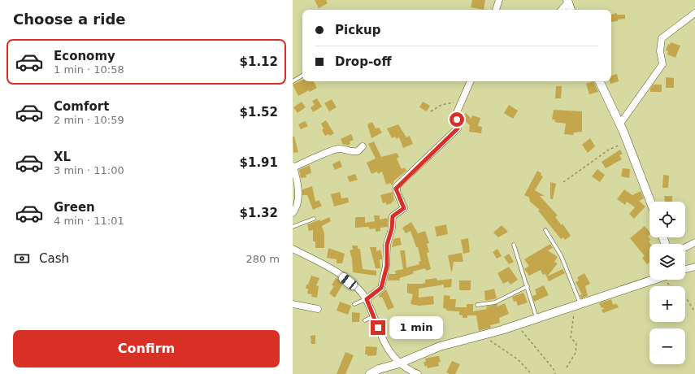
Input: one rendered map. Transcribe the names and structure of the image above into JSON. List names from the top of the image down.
{
  "page": {
    "heading": "Choose a ride",
    "banner": ["Pickup", "Drop-off"],
    "list": [
      {
        "name": "Economy",
        "note": "1 min · 10:58",
        "value": "$1.12"
      },
      {
        "name": "Comfort",
        "note": "2 min · 10:59",
        "value": "$1.52"
      },
      {
        "name": "XL",
        "note": "3 min · 11:00",
        "value": "$1.91"
      },
      {
        "name": "Green",
        "note": "4 min · 11:01",
        "value": "$1.32"
      }
    ],
    "map_buttons": ["+", "−"],
    "pay": ["Cash", "280 m"],
    "bubble": "1 min",
    "buttons": "Confirm"
  }
}
